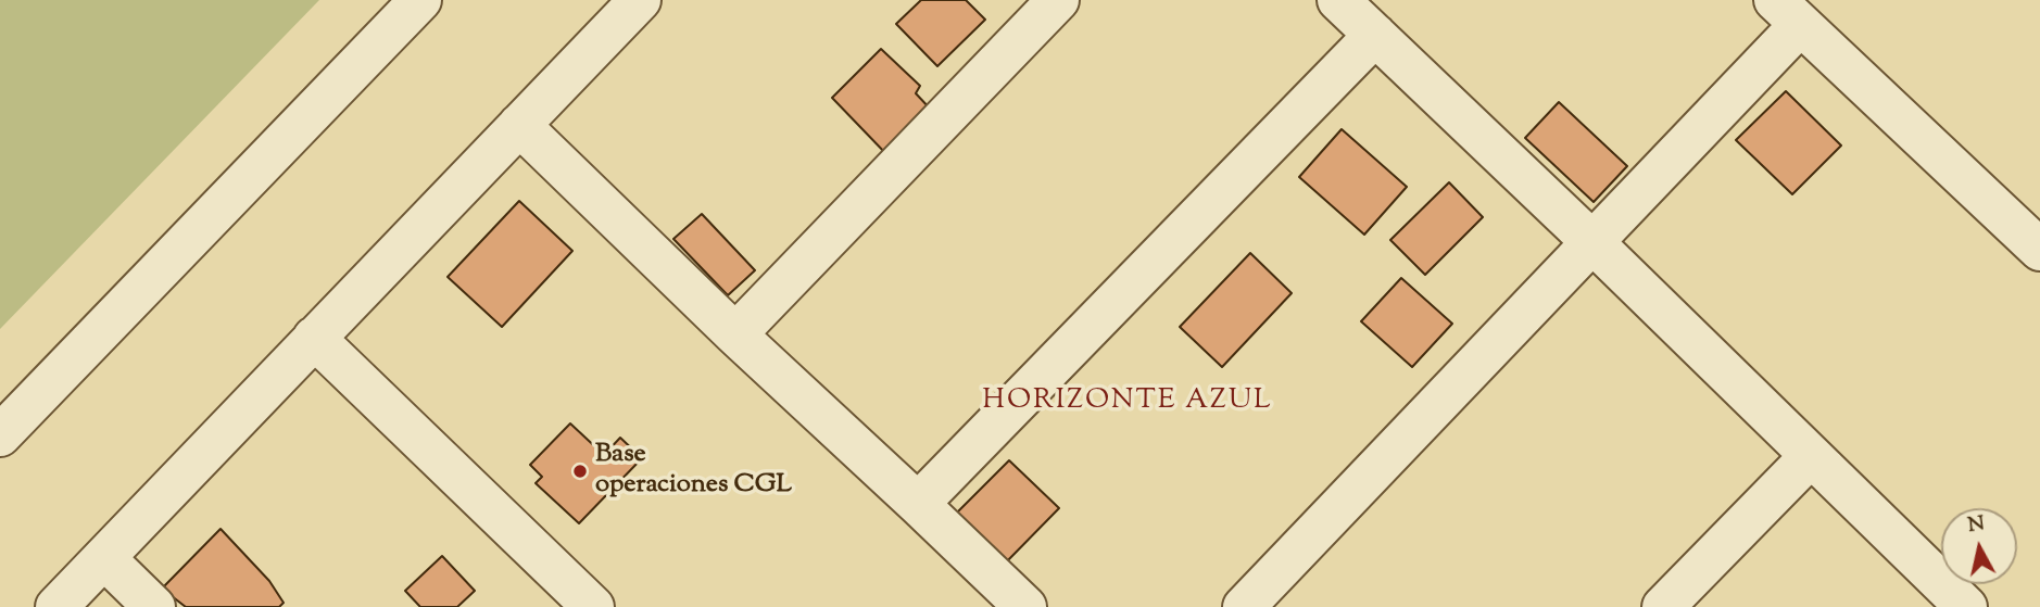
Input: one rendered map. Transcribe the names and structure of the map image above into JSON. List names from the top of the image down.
{
  "districts": ["HORIZONTE AZUL"],
  "places": ["Base operaciones CGL"],
  "north": "top"
}
